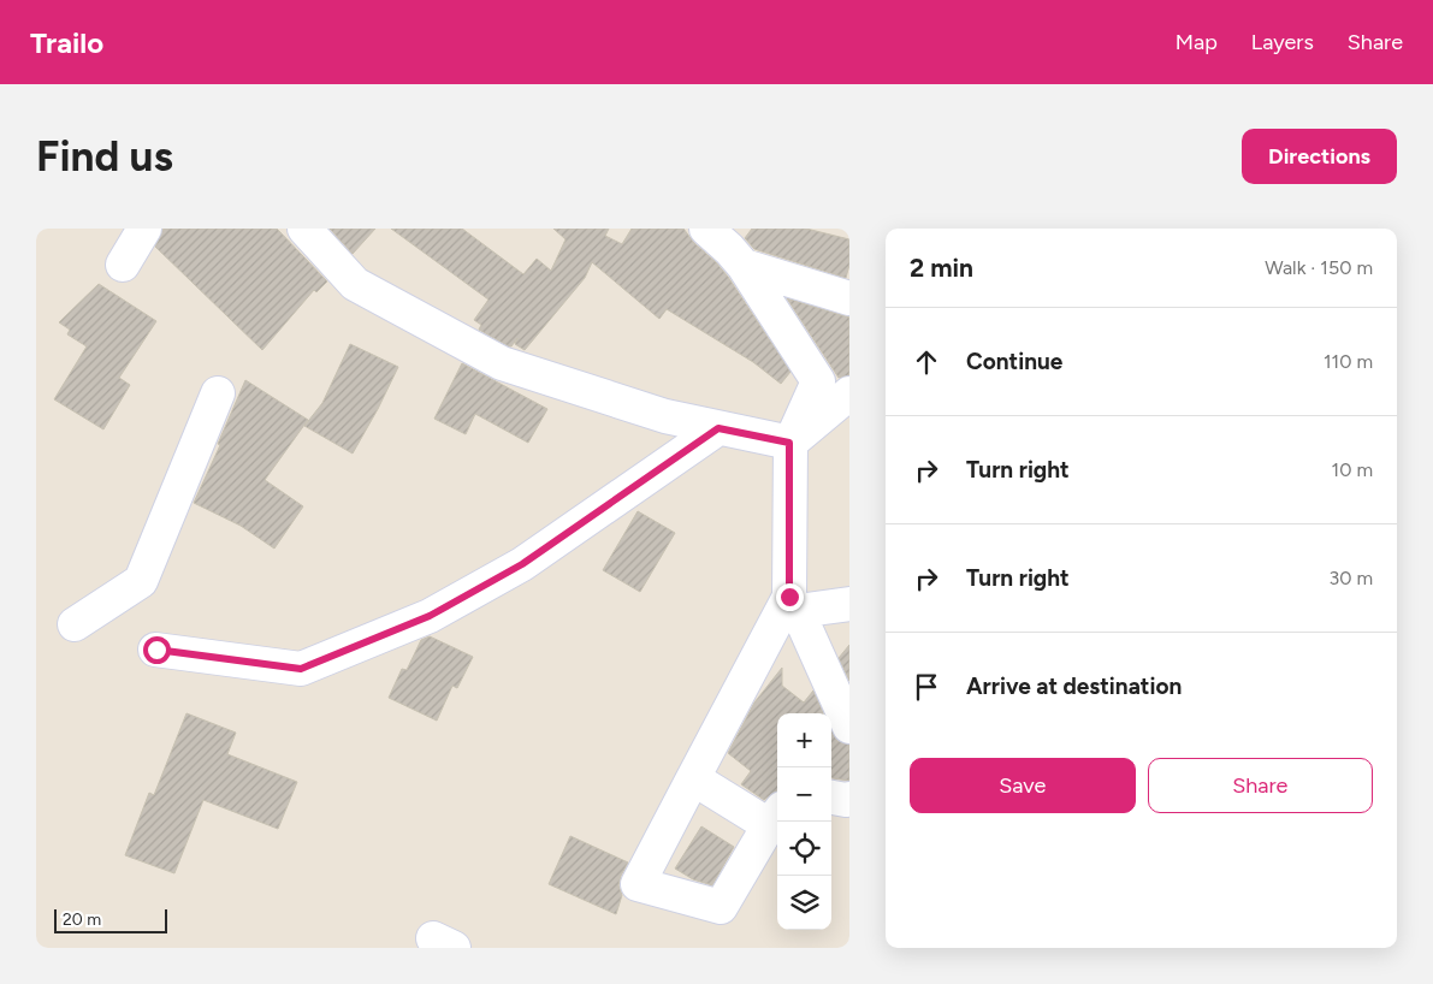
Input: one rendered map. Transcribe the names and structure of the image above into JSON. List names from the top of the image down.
{
  "scale_bar": "20 m",
  "page": {
    "header": "Trailo",
    "nav": ["Map", "Layers", "Share"],
    "buttons": [
      "Directions",
      ["Save", "Share"]
    ],
    "title": "Find us",
    "heading": ["2 min", "Walk · 150 m"],
    "list": [
      ["Continue", "110 m"],
      ["Turn right", "10 m"],
      ["Turn right", "30 m"],
      "Arrive at destination"
    ],
    "map_buttons": ["+", "−"],
    "scale": "20 m"
  }
}
